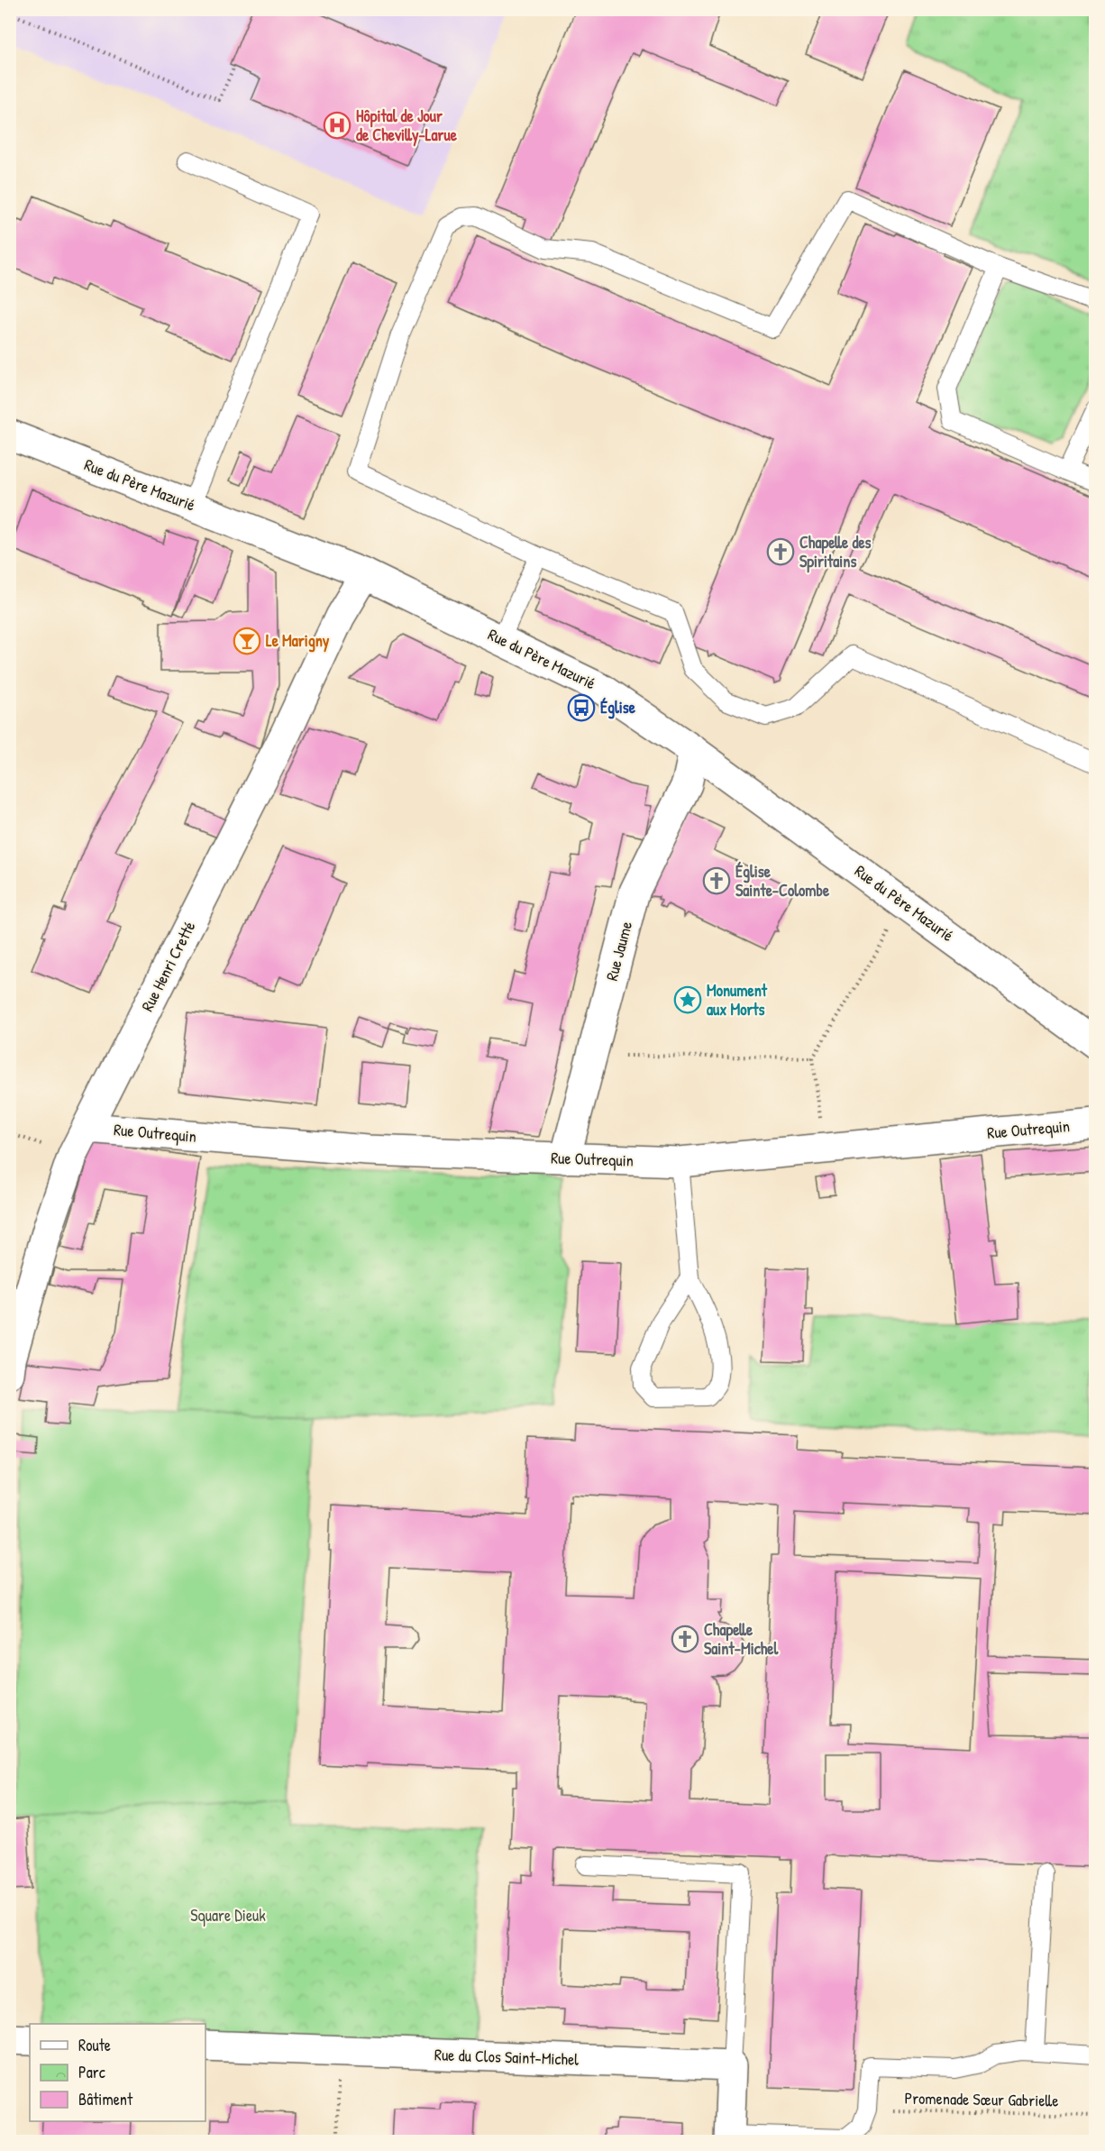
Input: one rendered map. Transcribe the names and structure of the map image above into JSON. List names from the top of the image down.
{
  "streets": {
    "street": [
      "Rue du Père Mazurié",
      "Rue Jaume",
      "Rue Henri Cretté",
      "Rue Outrequin",
      "Rue du Clos Saint-Michel"
    ],
    "path": ["Promenade Sœur Gabrielle"]
  },
  "crossings": [
    ["Rue du Père Mazurié", "Rue Jaume"],
    ["Rue du Père Mazurié", "Rue Henri Cretté"],
    ["Rue Jaume", "Rue Outrequin"],
    ["Rue Henri Cretté", "Rue Outrequin"]
  ],
  "parks": ["Square Dieuk"],
  "places": {
    "hospital": ["Hôpital de Jour de Chevilly-Larue"],
    "church": ["Chapelle des Spiritains", "Église Sainte-Colombe", "Chapelle Saint-Michel"],
    "bar": ["Le Marigny"],
    "bus stop": ["Église"],
    "place": ["Monument aux Morts"]
  },
  "legend": ["Route", "Parc", "Bâtiment"]
}
